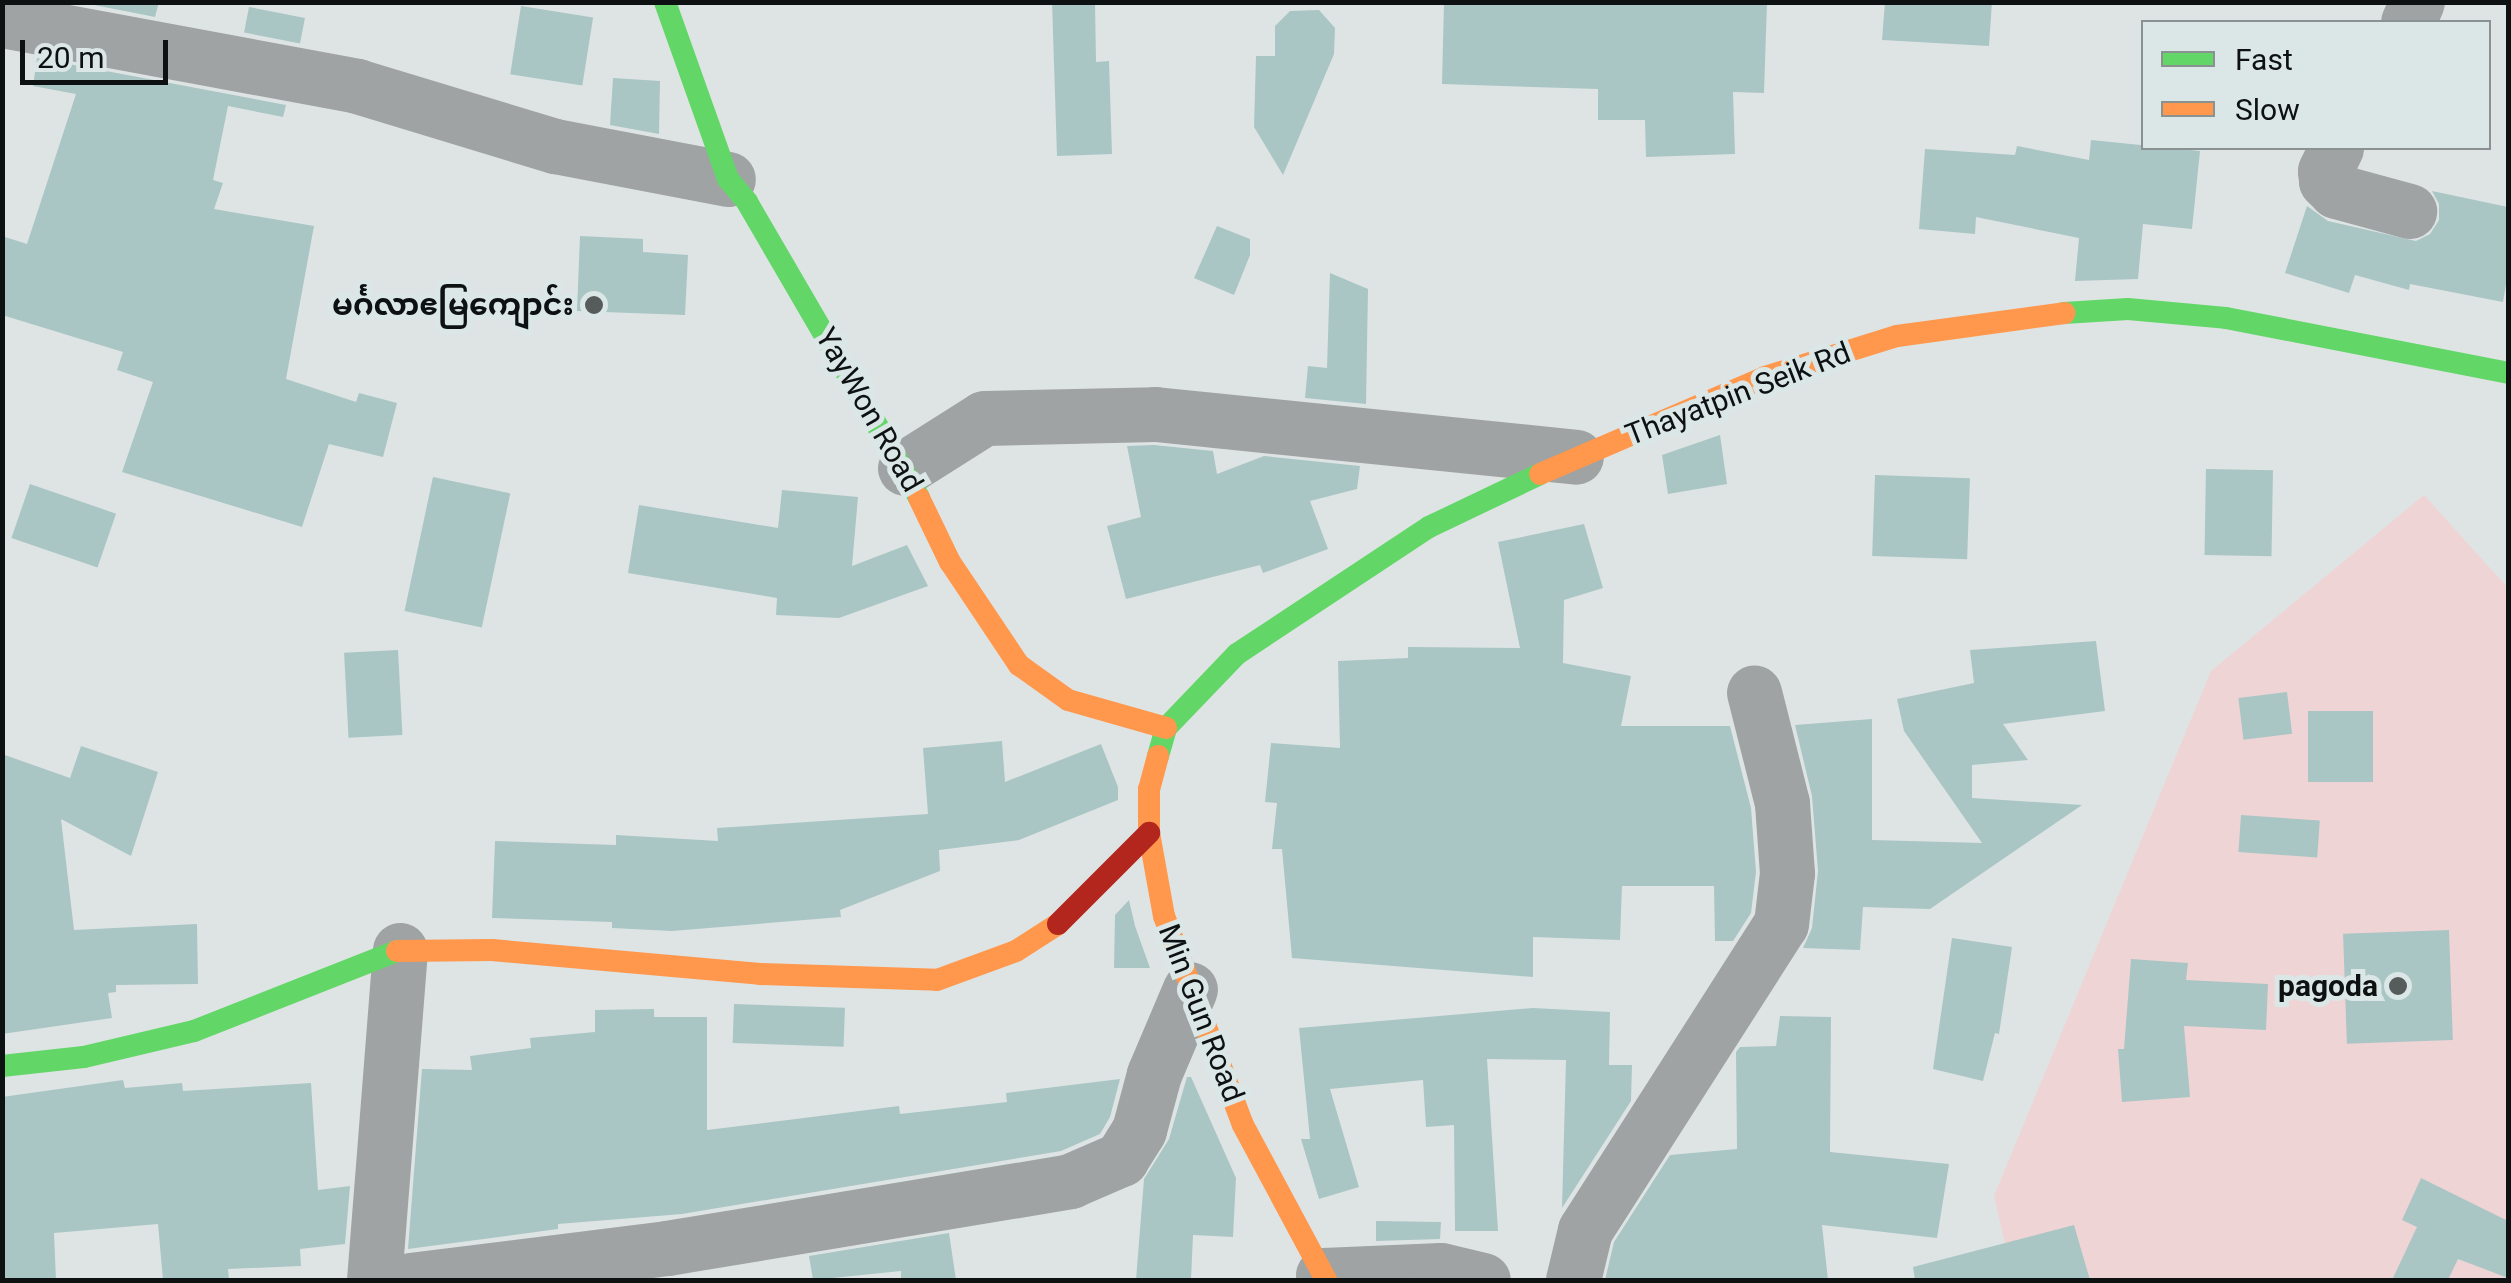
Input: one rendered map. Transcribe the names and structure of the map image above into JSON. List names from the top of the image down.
{
  "streets": {
    "street": ["Thayatpin Seik Rd", "YayWon Road", "Min Gun Road"]
  },
  "crossings": [
    ["Thayatpin Seik Rd", "YayWon Road"],
    ["Thayatpin Seik Rd", "Min Gun Road"],
    ["YayWon Road", "Min Gun Road"]
  ],
  "places": ["မင်္ဂလာဧမြကျောင်း", "pagoda"],
  "legend": ["Fast", "Slow"],
  "scale_bar": "20 m"
}
